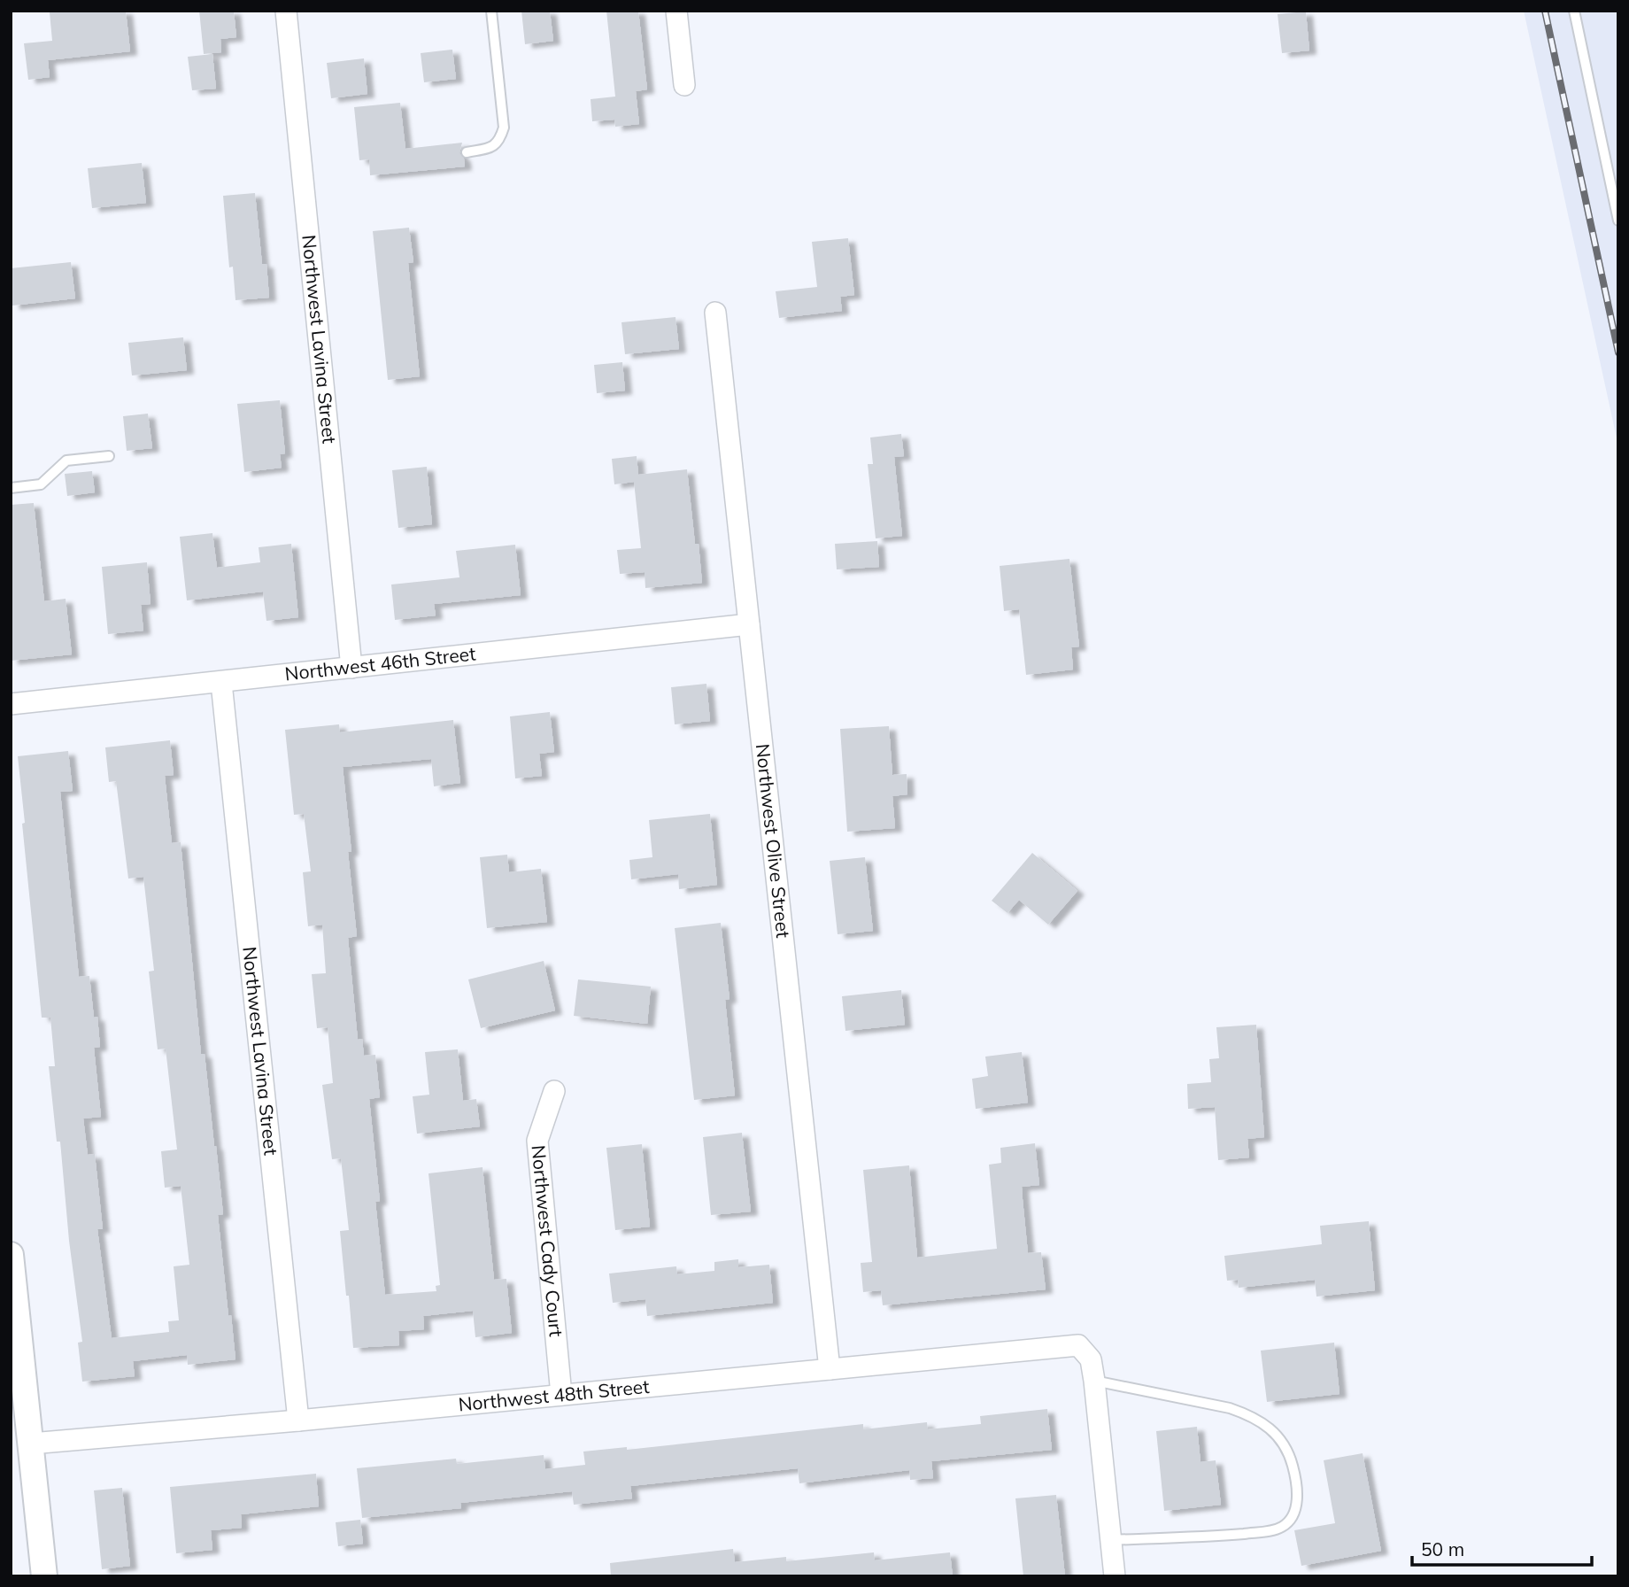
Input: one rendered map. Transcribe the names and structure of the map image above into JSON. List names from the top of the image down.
{
  "streets": {
    "street": [
      "Northwest Lavina Street",
      "Northwest 46th Street",
      "Northwest Olive Street",
      "Northwest Cady Court",
      "Northwest 48th Street"
    ]
  },
  "crossings": [
    ["Northwest Lavina Street", "Northwest 46th Street"],
    ["Northwest Lavina Street", "Northwest 48th Street"],
    ["Northwest 46th Street", "Northwest Olive Street"],
    ["Northwest Olive Street", "Northwest 48th Street"],
    ["Northwest Cady Court", "Northwest 48th Street"]
  ],
  "scale_bar": "50 m"
}
